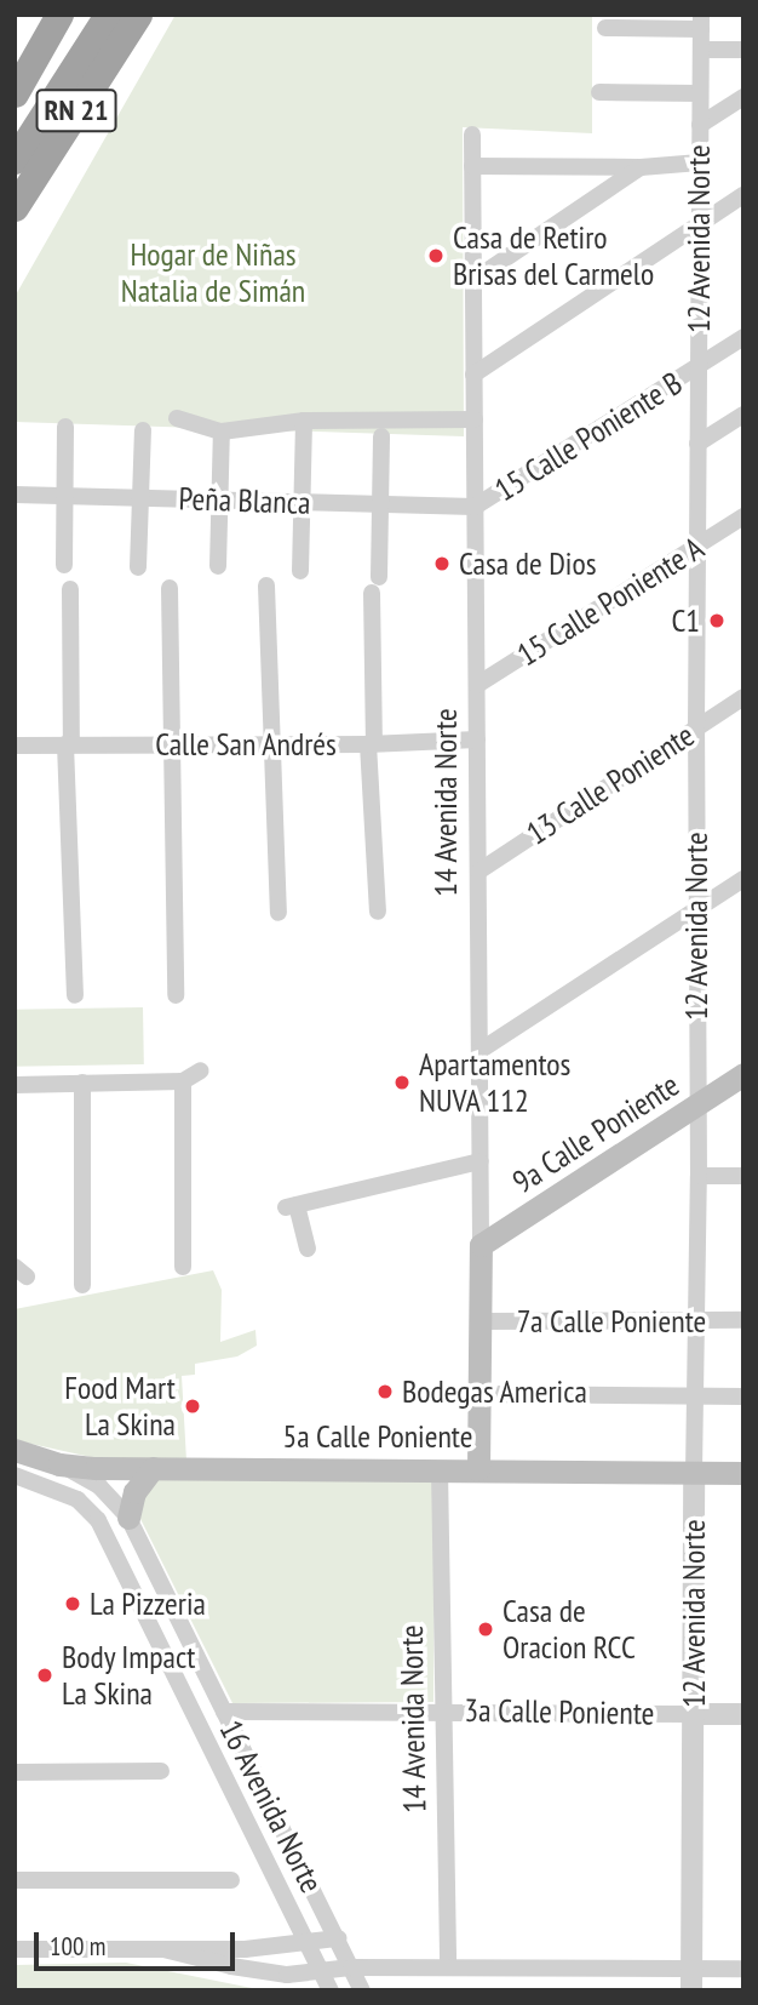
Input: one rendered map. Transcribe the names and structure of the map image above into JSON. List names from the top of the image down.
{
  "streets": {
    "highway": ["RN 21"],
    "main road": ["14 Avenida Norte", "9a Calle Poniente", "5a Calle Poniente"],
    "street": [
      "12 Avenida Norte",
      "15 Calle Poniente B",
      "Peña Blanca",
      "15 Calle Poniente A",
      "Calle San Andrés",
      "13 Calle Poniente",
      "7a Calle Poniente",
      "3a Calle Poniente",
      "16 Avenida Norte"
    ]
  },
  "crossings": [
    ["12 Avenida Norte", "15 Calle Poniente B"],
    ["12 Avenida Norte", "15 Calle Poniente A"],
    ["12 Avenida Norte", "13 Calle Poniente"],
    ["12 Avenida Norte", "9a Calle Poniente"],
    ["12 Avenida Norte", "7a Calle Poniente"],
    ["12 Avenida Norte", "5a Calle Poniente"],
    ["12 Avenida Norte", "3a Calle Poniente"],
    ["15 Calle Poniente B", "Peña Blanca"],
    ["15 Calle Poniente B", "14 Avenida Norte"],
    ["Peña Blanca", "14 Avenida Norte"],
    ["15 Calle Poniente A", "14 Avenida Norte"],
    ["Calle San Andrés", "14 Avenida Norte"],
    ["13 Calle Poniente", "14 Avenida Norte"],
    ["14 Avenida Norte", "9a Calle Poniente"],
    ["14 Avenida Norte", "7a Calle Poniente"],
    ["14 Avenida Norte", "5a Calle Poniente"],
    ["14 Avenida Norte", "3a Calle Poniente"],
    ["5a Calle Poniente", "16 Avenida Norte"],
    ["3a Calle Poniente", "16 Avenida Norte"]
  ],
  "parks": ["Hogar de Niñas Natalia de Simán"],
  "places": [
    "Casa de Retiro Brisas del Carmelo",
    "Casa de Dios",
    "C1",
    "Apartamentos NUVA 112",
    "Bodegas America",
    "Food Mart La Skina",
    "La Pizzeria",
    "Casa de Oracion RCC",
    "Body Impact La Skina"
  ],
  "scale_bar": "100 m"
}
